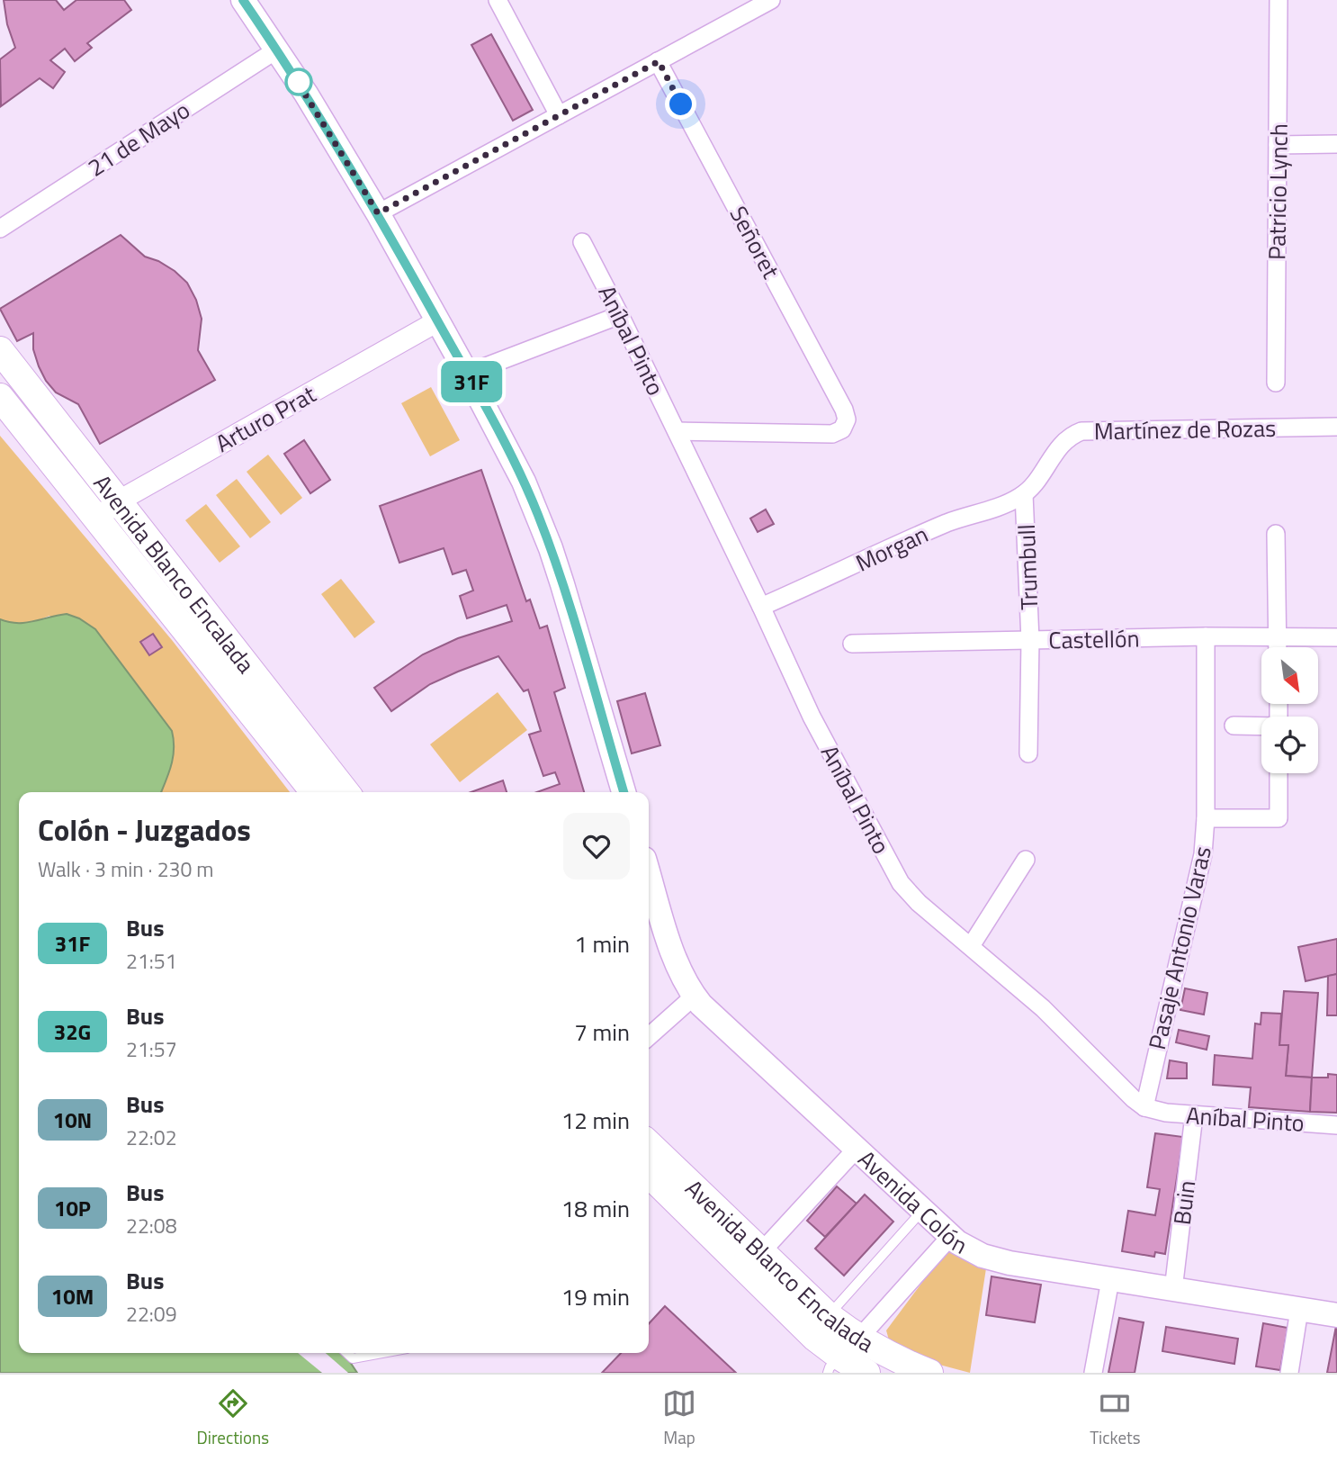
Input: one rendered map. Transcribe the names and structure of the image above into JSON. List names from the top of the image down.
{
  "streets": {
    "main road": ["Avenida Blanco Encalada", "Avenida Colón"],
    "street": [
      "21 de Mayo",
      "Patricio Lynch",
      "Señoret",
      "Aníbal Pinto",
      "Arturo Prat",
      "Martínez de Rozas",
      "Morgan",
      "Trumbull",
      "Castellón",
      "Pasaje Antonio Varas",
      "Buin"
    ]
  },
  "crossings": [
    ["Señoret", "Aníbal Pinto"],
    ["Aníbal Pinto", "Morgan"],
    ["Aníbal Pinto", "Pasaje Antonio Varas"],
    ["Aníbal Pinto", "Buin"],
    ["Arturo Prat", "Avenida Blanco Encalada"],
    ["Martínez de Rozas", "Morgan"],
    ["Martínez de Rozas", "Trumbull"],
    ["Morgan", "Trumbull"],
    ["Trumbull", "Castellón"],
    ["Castellón", "Pasaje Antonio Varas"],
    ["Avenida Colón", "Buin"]
  ],
  "lines": ["bus line 31F"],
  "north": "bottom right",
  "page": {
    "on_map": "31F",
    "heading": ["Colón - Juzgados", "Walk · 3 min · 230 m"],
    "list": [
      {
        "mark": "31F",
        "name": "Bus",
        "note": "21:51",
        "value": "1 min"
      },
      {
        "mark": "32G",
        "name": "Bus",
        "note": "21:57",
        "value": "7 min"
      },
      {
        "mark": "10N",
        "name": "Bus",
        "note": "22:02",
        "value": "12 min"
      },
      {
        "mark": "10P",
        "name": "Bus",
        "note": "22:08",
        "value": "18 min"
      },
      {
        "mark": "10M",
        "name": "Bus",
        "note": "22:09",
        "value": "19 min"
      }
    ],
    "tabs": ["Directions", "Map", "Tickets"]
  }
}
